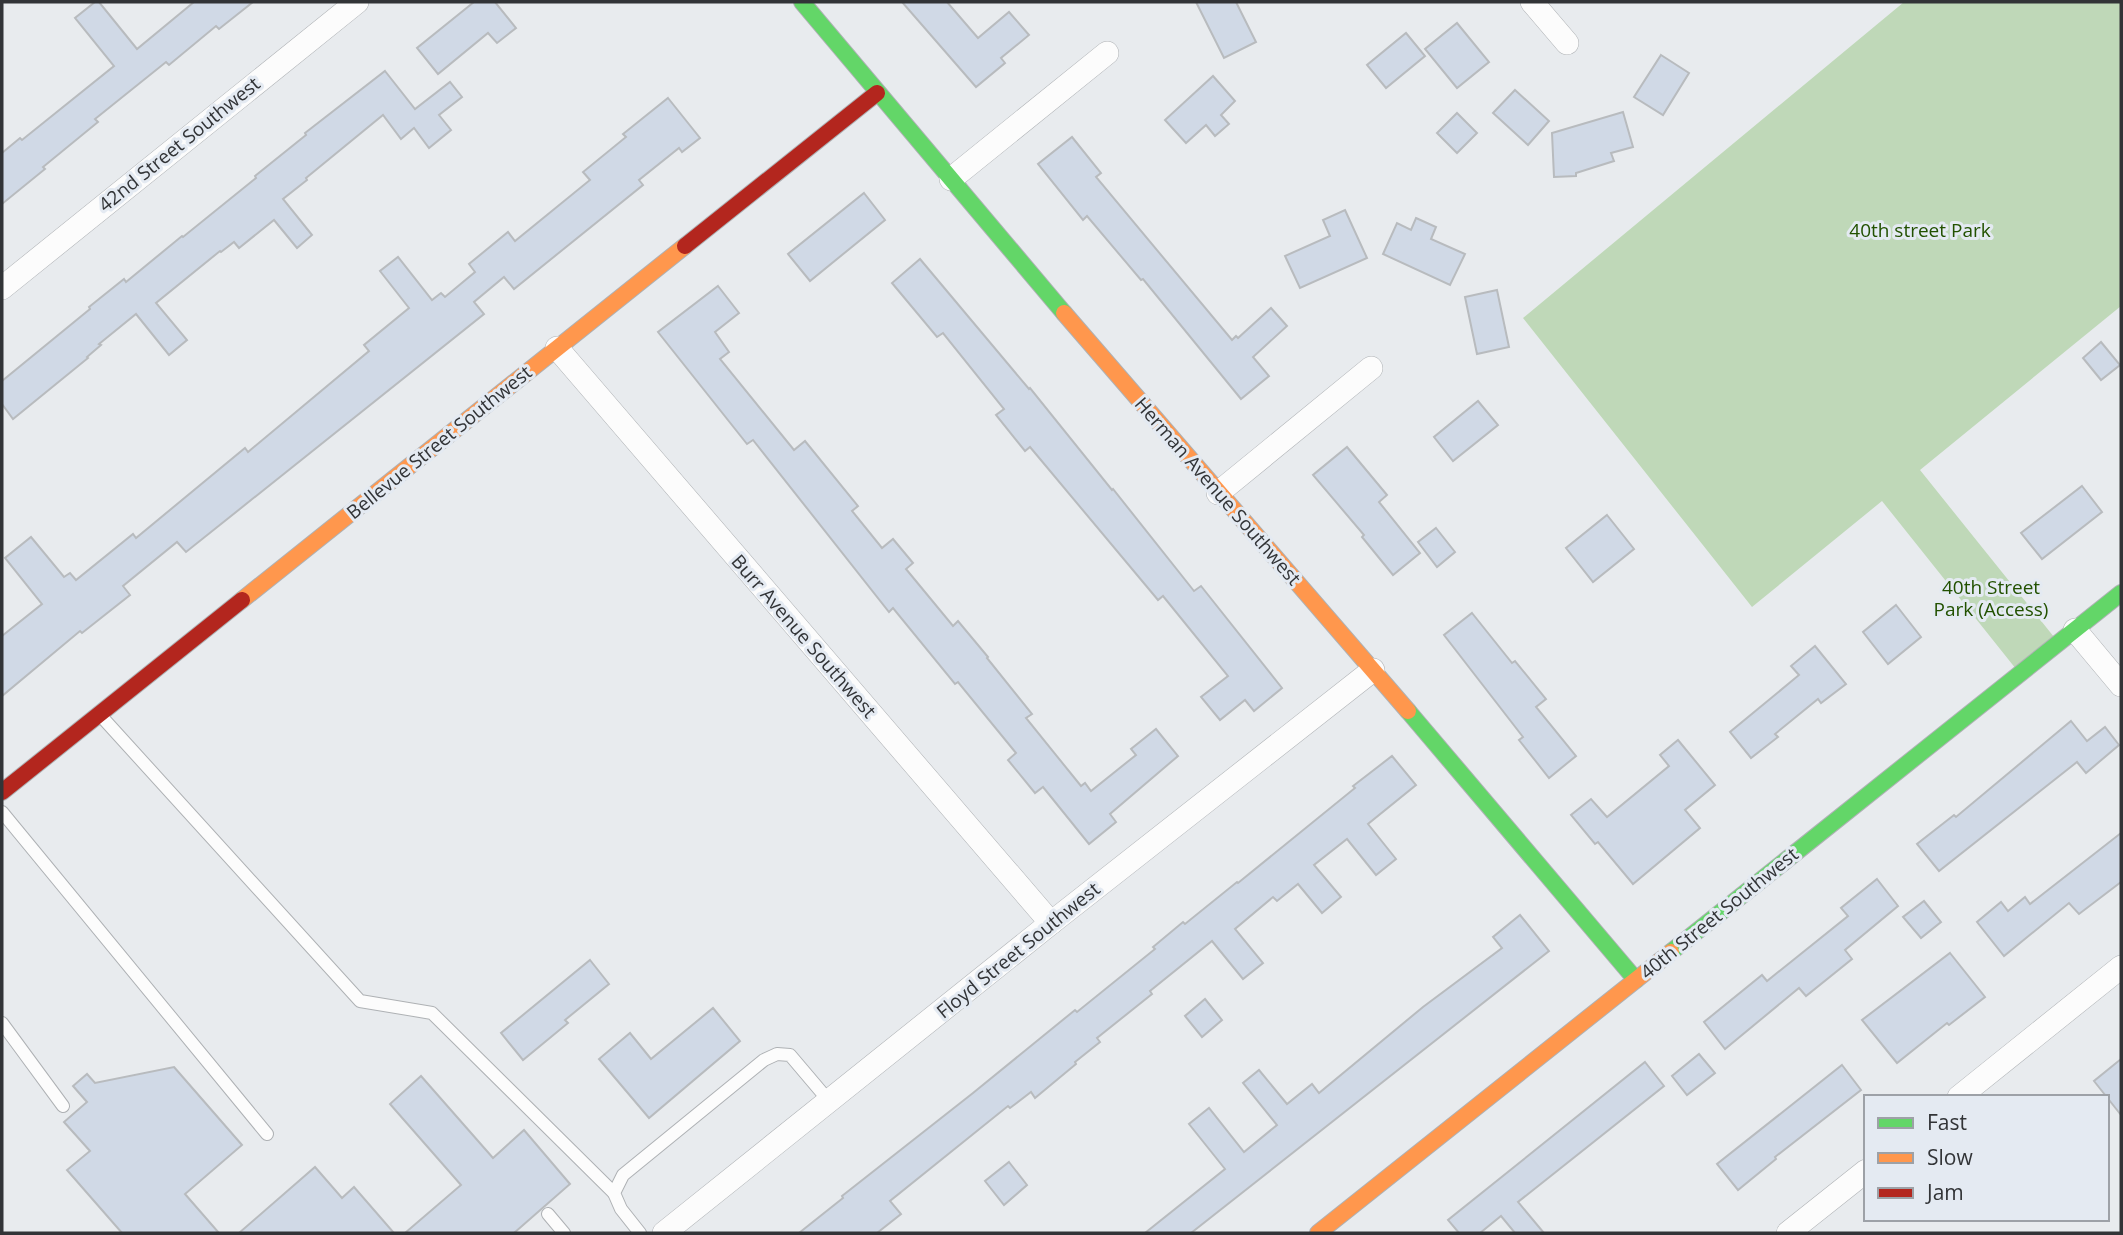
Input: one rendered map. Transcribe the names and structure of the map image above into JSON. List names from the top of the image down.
{
  "streets": {
    "street": [
      "42nd Street Southwest",
      "Bellevue Street Southwest",
      "Herman Avenue Southwest",
      "Burr Avenue Southwest",
      "40th Street Southwest",
      "Floyd Street Southwest"
    ]
  },
  "crossings": [
    ["Bellevue Street Southwest", "Herman Avenue Southwest"],
    ["Bellevue Street Southwest", "Burr Avenue Southwest"],
    ["Herman Avenue Southwest", "40th Street Southwest"],
    ["Herman Avenue Southwest", "Floyd Street Southwest"],
    ["Burr Avenue Southwest", "Floyd Street Southwest"]
  ],
  "parks": ["40th street Park", "40th Street Park (Access)"],
  "legend": ["Fast", "Slow", "Jam"]
}
